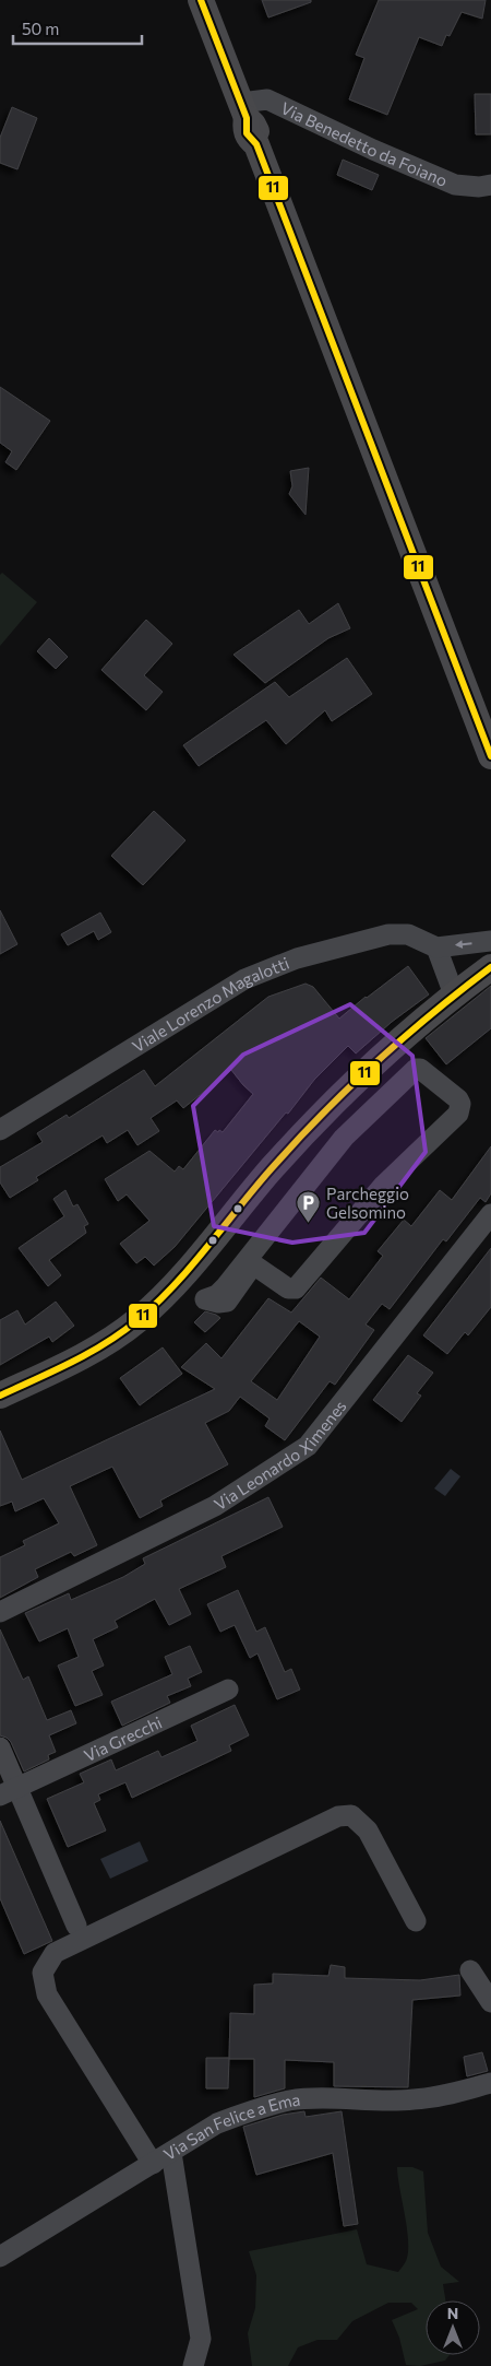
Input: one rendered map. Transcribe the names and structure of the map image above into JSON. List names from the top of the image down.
{
  "streets": {
    "street": [
      "Via Benedetto da Foiano",
      "Viale Lorenzo Magalotti",
      "Via Leonardo Ximenes",
      "Via Grecchi",
      "Via San Felice a Ema"
    ]
  },
  "places": {
    "parking": ["Parcheggio Gelsomino"]
  },
  "lines": ["transit line 11"],
  "scale_bar": "50 m",
  "north": "top"
}
